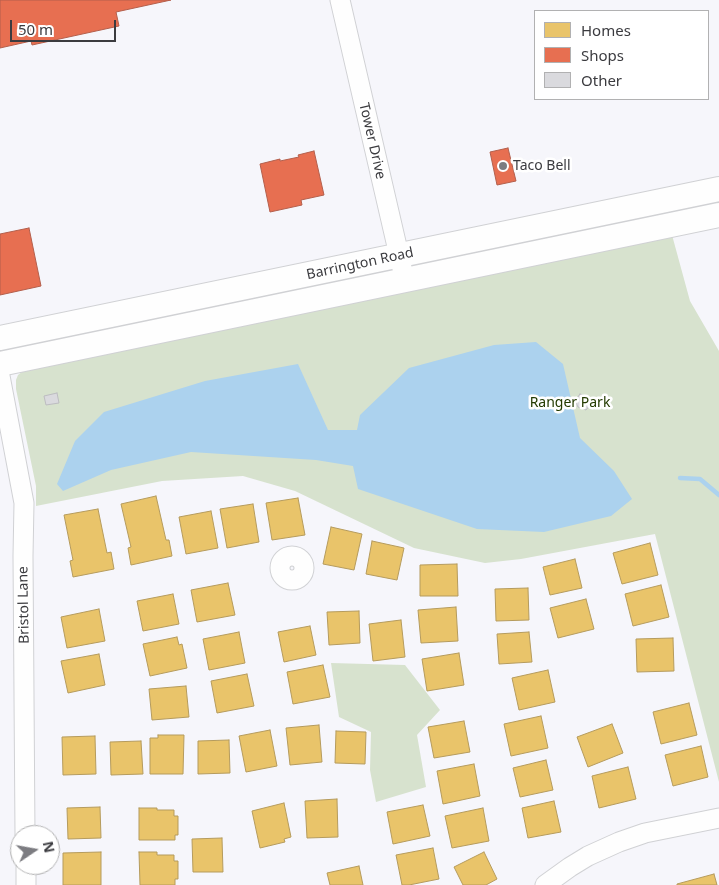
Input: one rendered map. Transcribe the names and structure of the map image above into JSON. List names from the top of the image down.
{
  "streets": {
    "main road": ["Barrington Road"],
    "street": ["Tower Drive", "Bristol Lane"]
  },
  "crossings": [
    ["Tower Drive", "Barrington Road"]
  ],
  "parks": ["Ranger Park"],
  "places": ["Taco Bell"],
  "legend": ["Homes", "Shops", "Other"],
  "scale_bar": "50 m",
  "north": "right"
}
